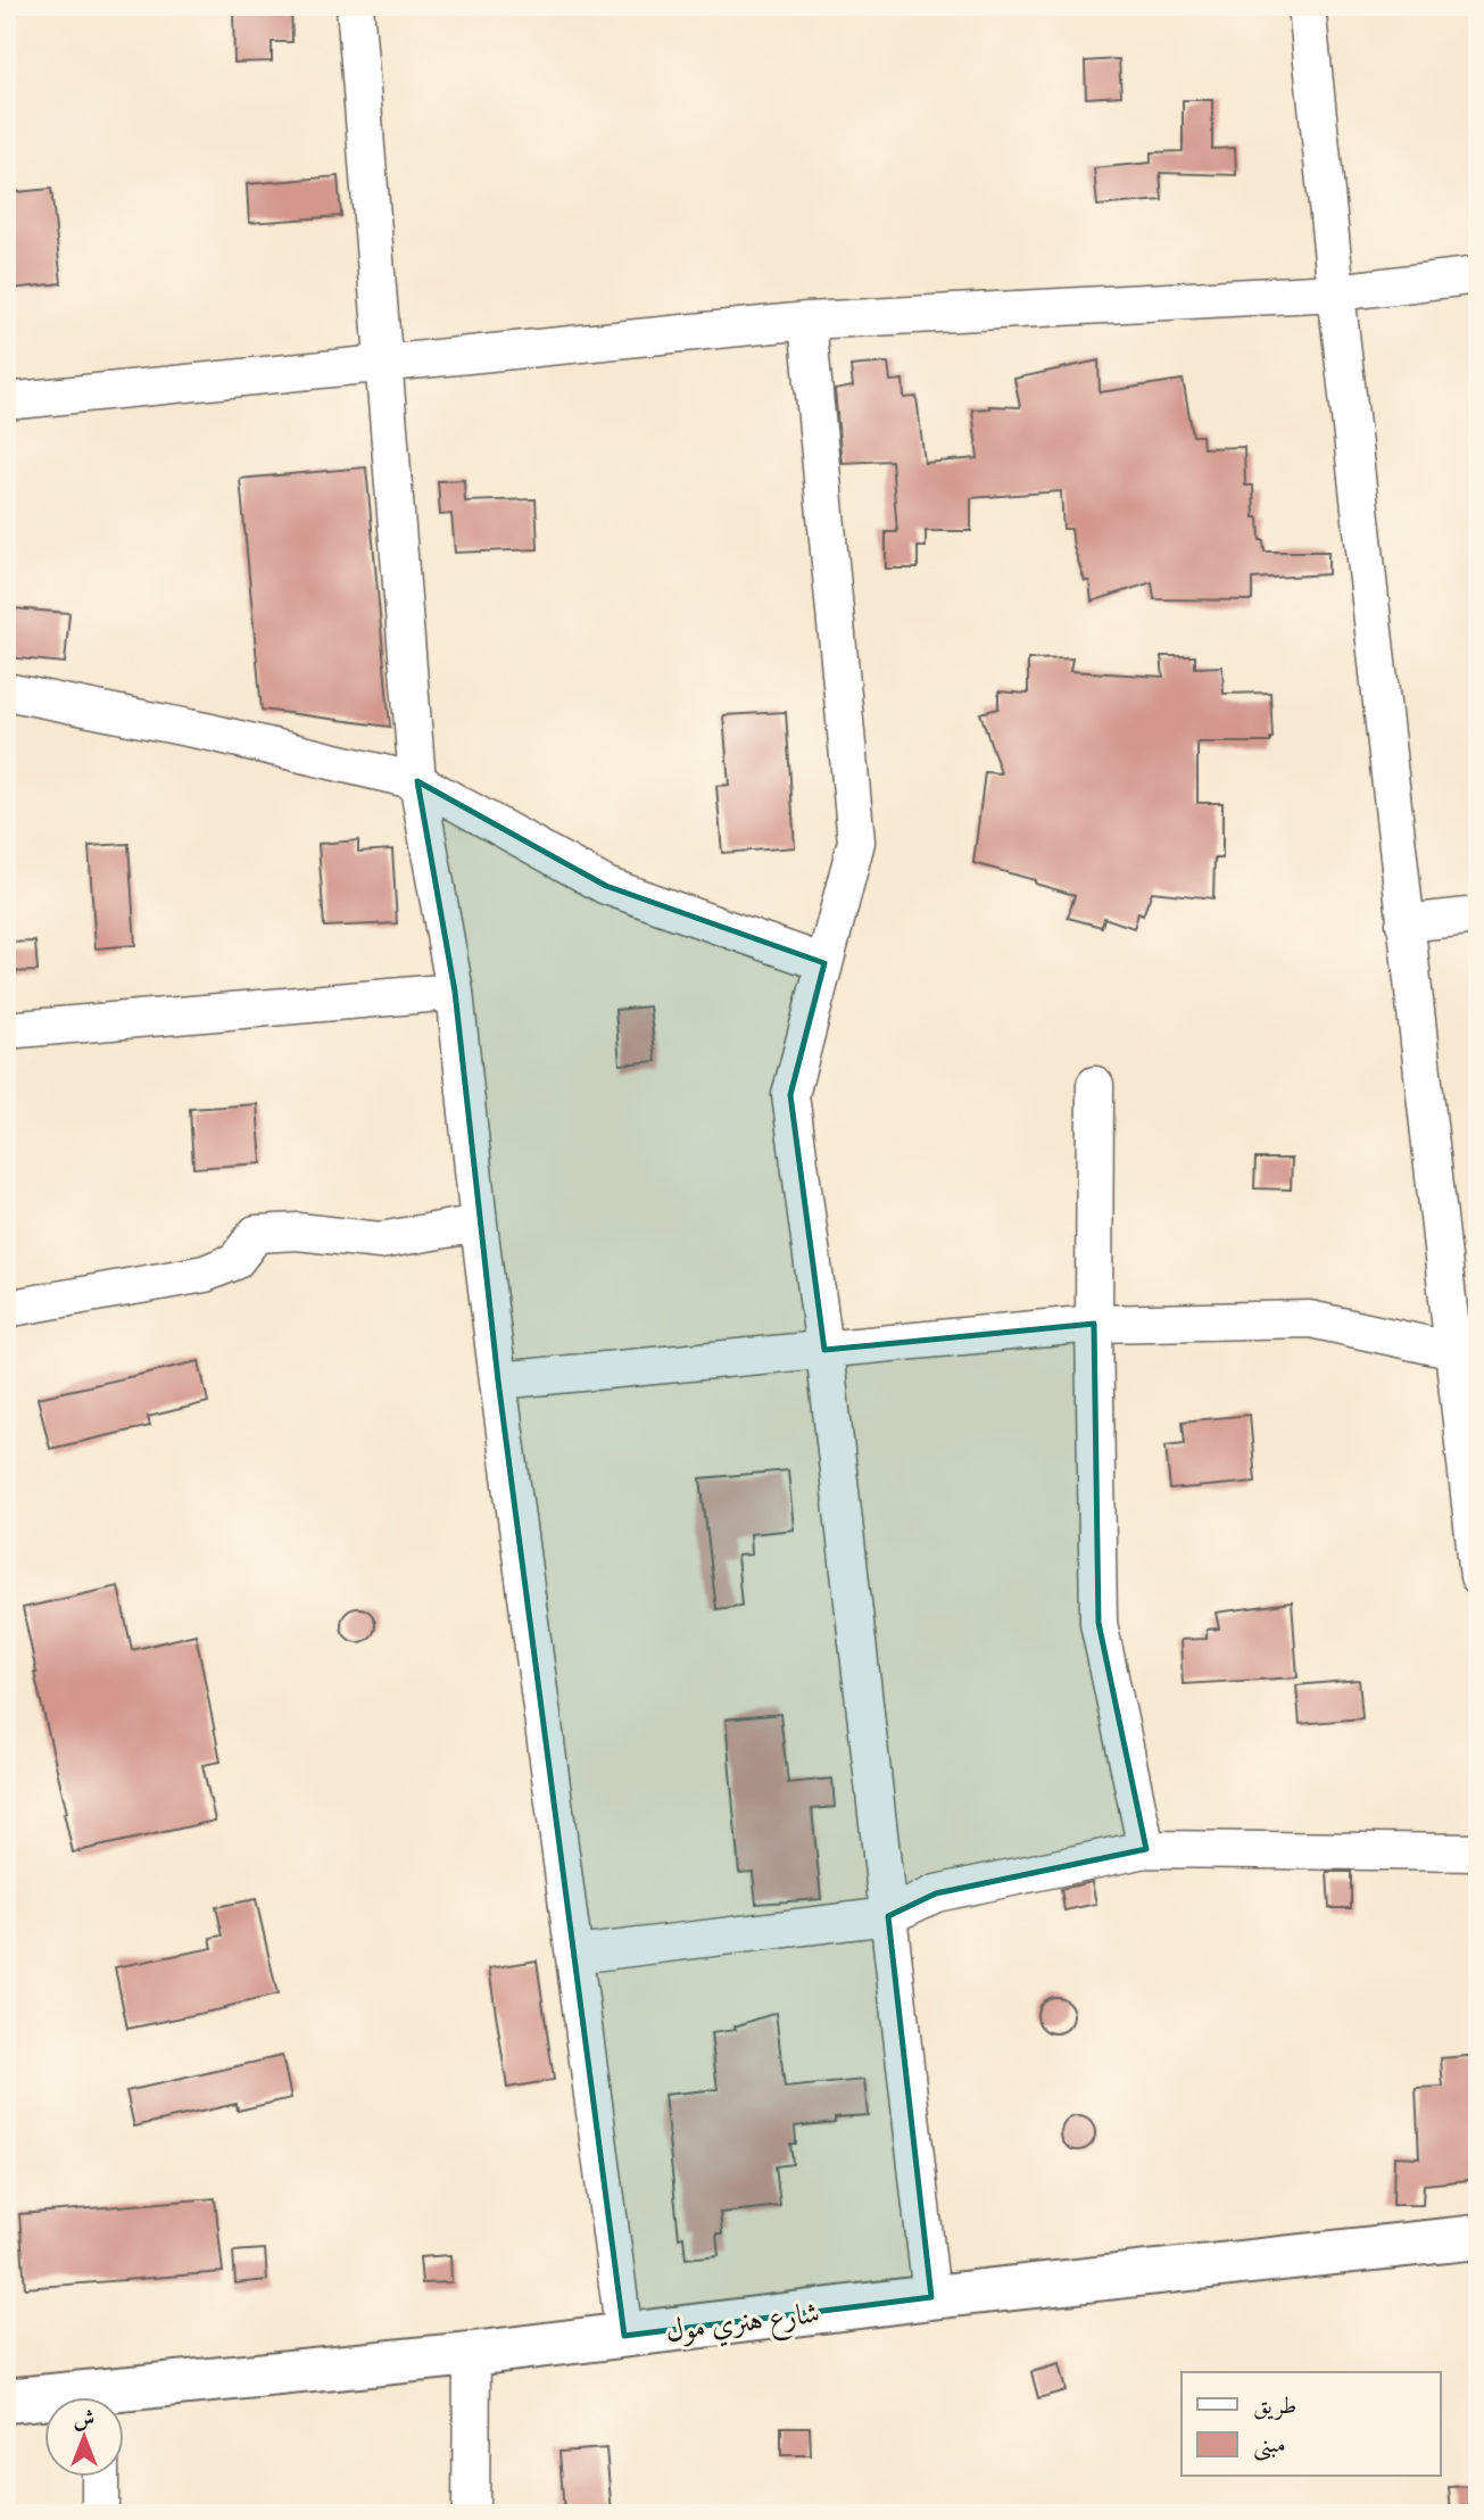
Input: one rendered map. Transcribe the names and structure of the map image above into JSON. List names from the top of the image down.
{
  "streets": {
    "highway": ["شارع هنري مول"]
  },
  "legend": ["طريق", "مبنى"],
  "north": "top"
}
